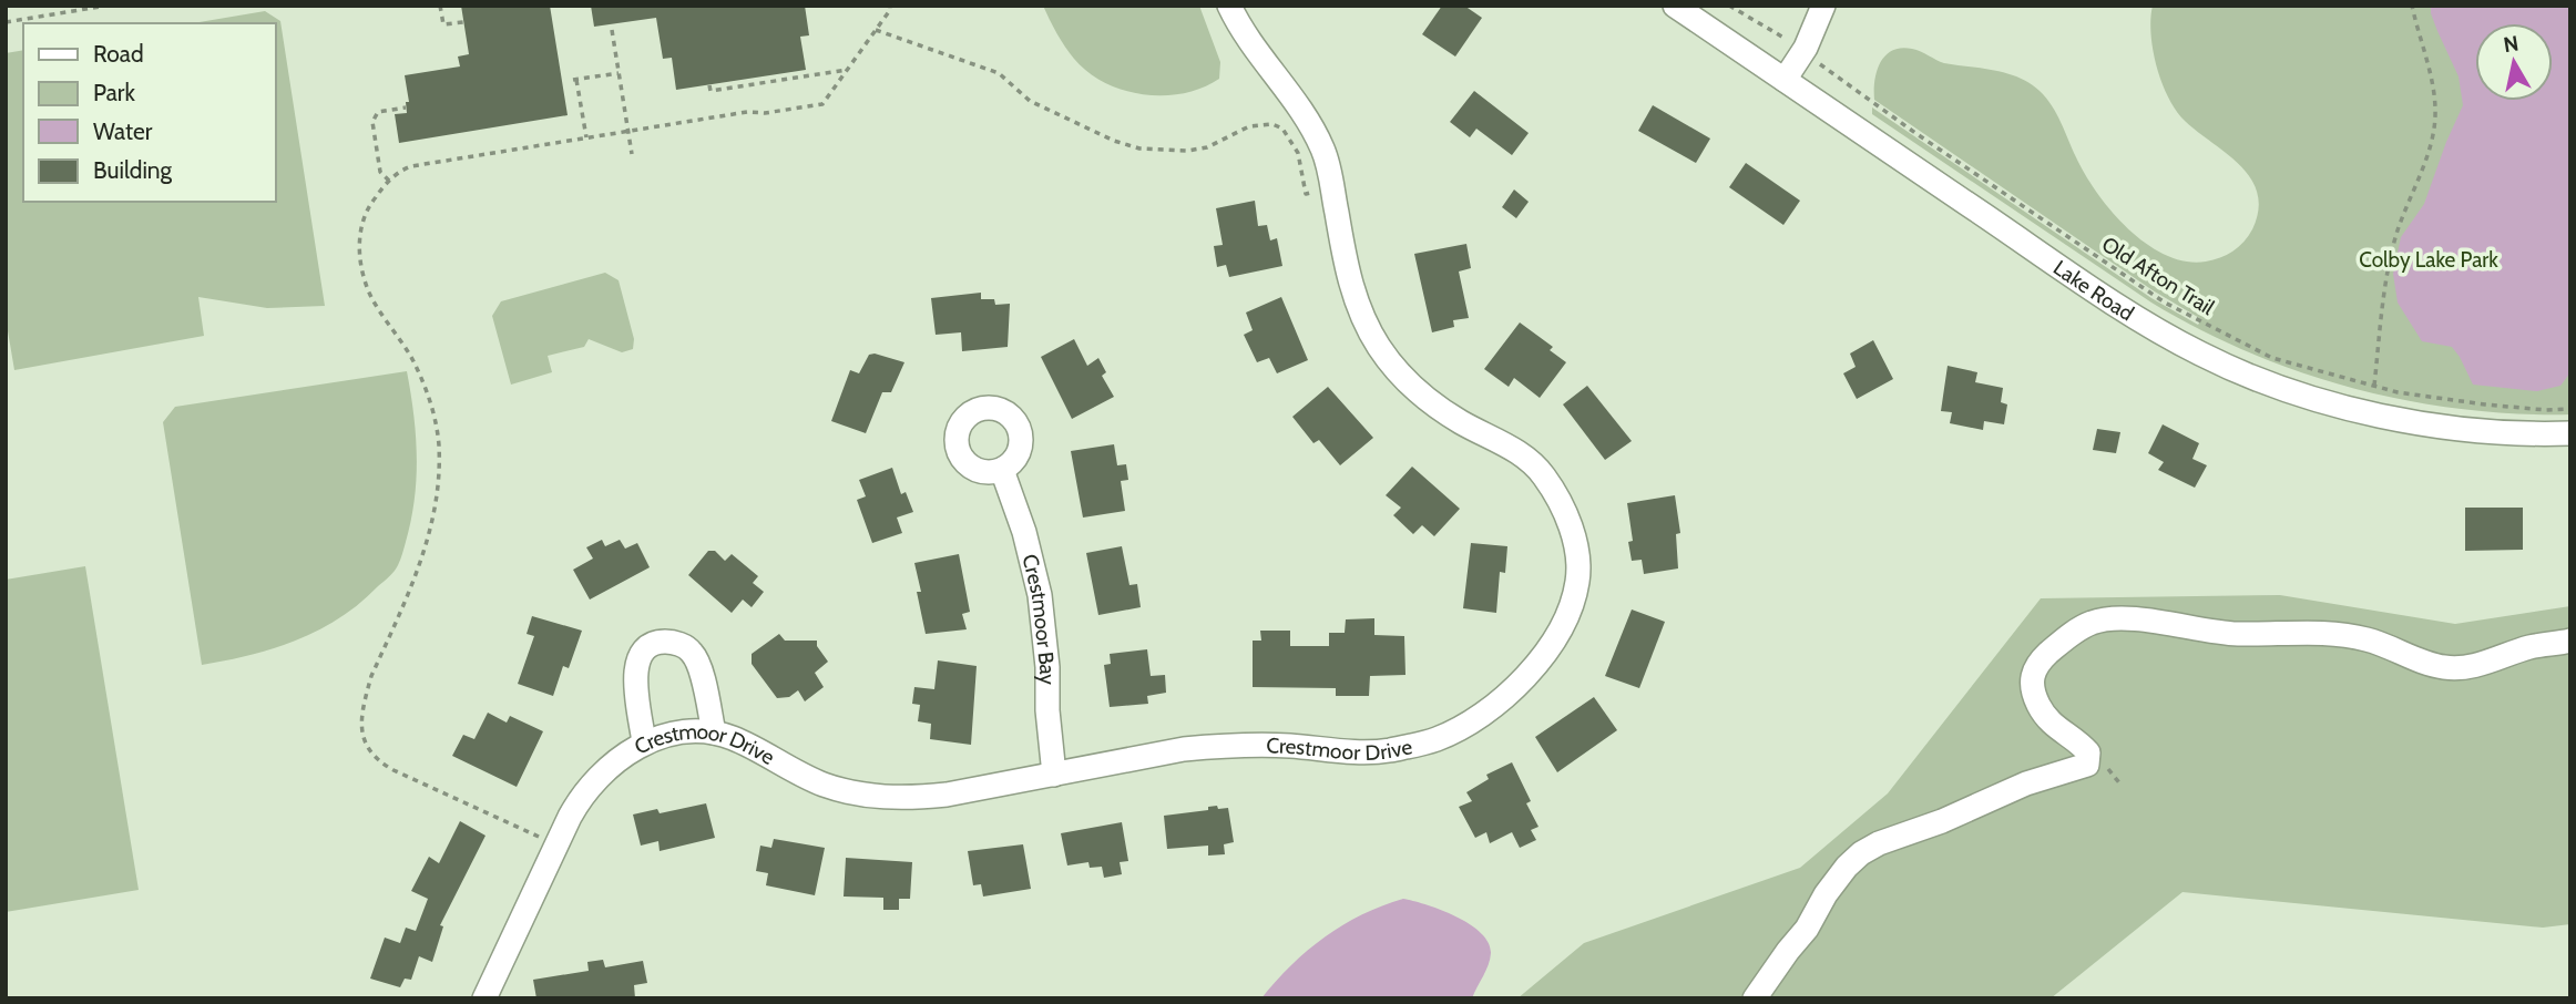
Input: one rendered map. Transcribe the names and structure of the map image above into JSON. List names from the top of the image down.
{
  "streets": {
    "street": ["Lake Road", "Crestmoor Bay", "Crestmoor Drive"],
    "path": ["Old Afton Trail"]
  },
  "crossings": [
    ["Crestmoor Bay", "Crestmoor Drive"]
  ],
  "parks": ["Colby Lake Park"],
  "legend": [
    "Road",
    "Park",
    "Water",
    "Building"
  ],
  "north": "top"
}
